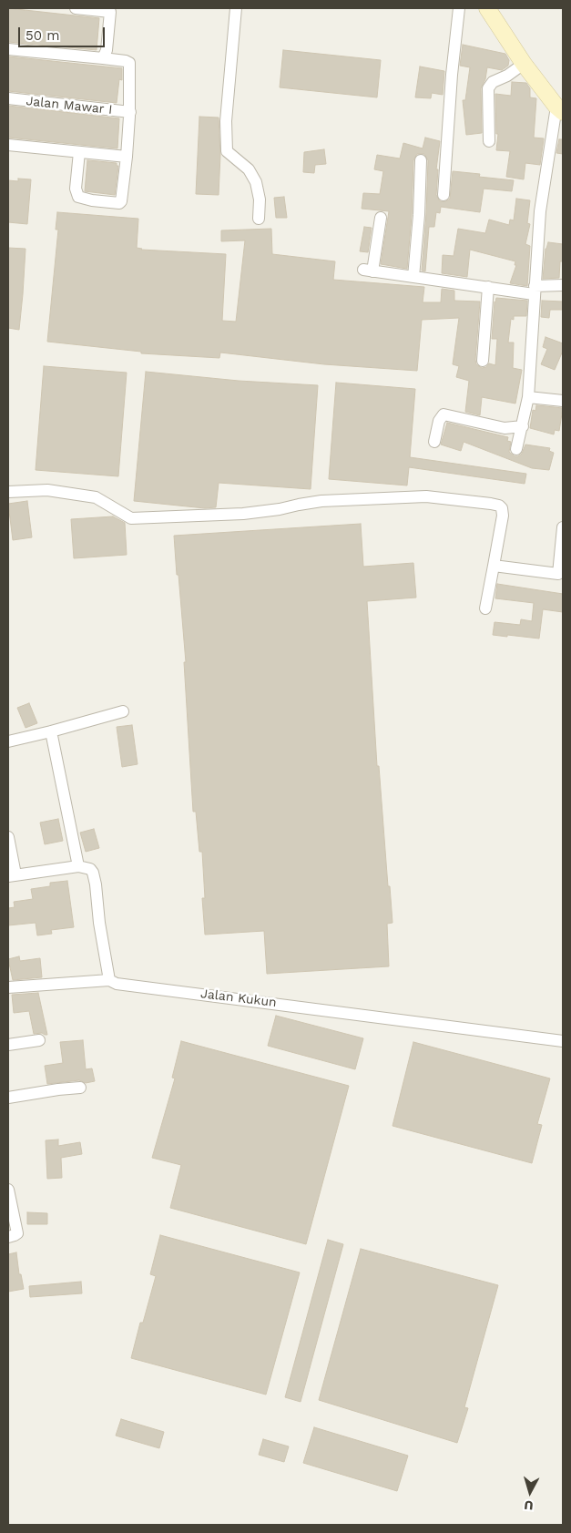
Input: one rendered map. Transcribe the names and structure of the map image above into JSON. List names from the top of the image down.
{
  "streets": {
    "street": ["Jalan Mawar I", "Jalan Kukun"]
  },
  "scale_bar": "50 m",
  "north": "bottom"
}
